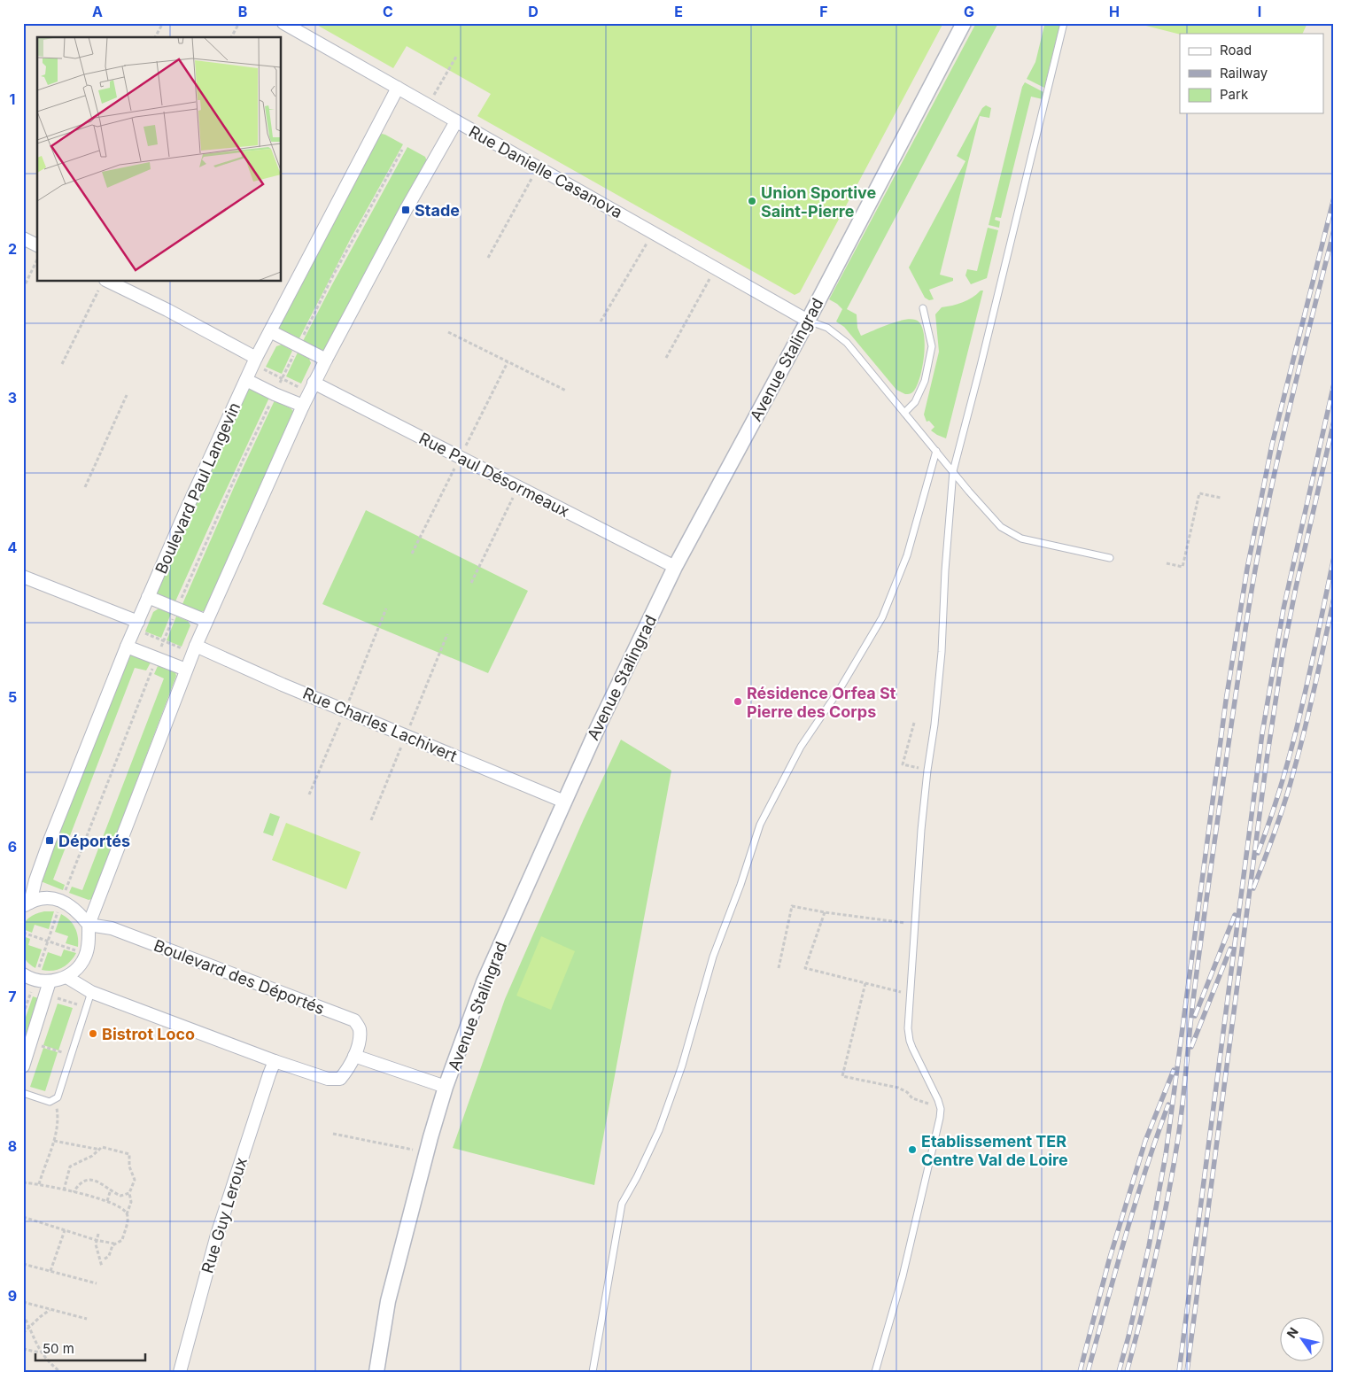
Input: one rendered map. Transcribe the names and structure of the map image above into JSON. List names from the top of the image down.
{
  "streets": {
    "street": [
      "Rue Danielle Casanova",
      "Avenue Stalingrad",
      "Rue Paul Désormeaux",
      "Boulevard Paul Langevin",
      "Rue Charles Lachivert",
      "Boulevard des Déportés",
      "Rue Guy Leroux"
    ]
  },
  "crossings": [
    ["Rue Danielle Casanova", "Avenue Stalingrad"],
    ["Rue Danielle Casanova", "Boulevard Paul Langevin"],
    ["Avenue Stalingrad", "Rue Paul Désormeaux"],
    ["Avenue Stalingrad", "Rue Charles Lachivert"],
    ["Boulevard des Déportés", "Rue Guy Leroux"]
  ],
  "places": {
    "other": [
      "Union Sportive Saint-Pierre",
      "Résidence Orfea St Pierre des Corps",
      "Bistrot Loco",
      "Etablissement TER Centre Val de Loire"
    ],
    "transit": ["Stade", "Déportés"]
  },
  "legend": ["Road", "Railway", "Park"],
  "scale_bar": "50 m",
  "north": "top left",
  "grid": {
    "columns": [
      "A",
      "B",
      "C",
      "D",
      "E",
      "F",
      "G",
      "H",
      "I"
    ],
    "rows": [
      "1",
      "2",
      "3",
      "4",
      "5",
      "6",
      "7",
      "8",
      "9"
    ]
  }
}
